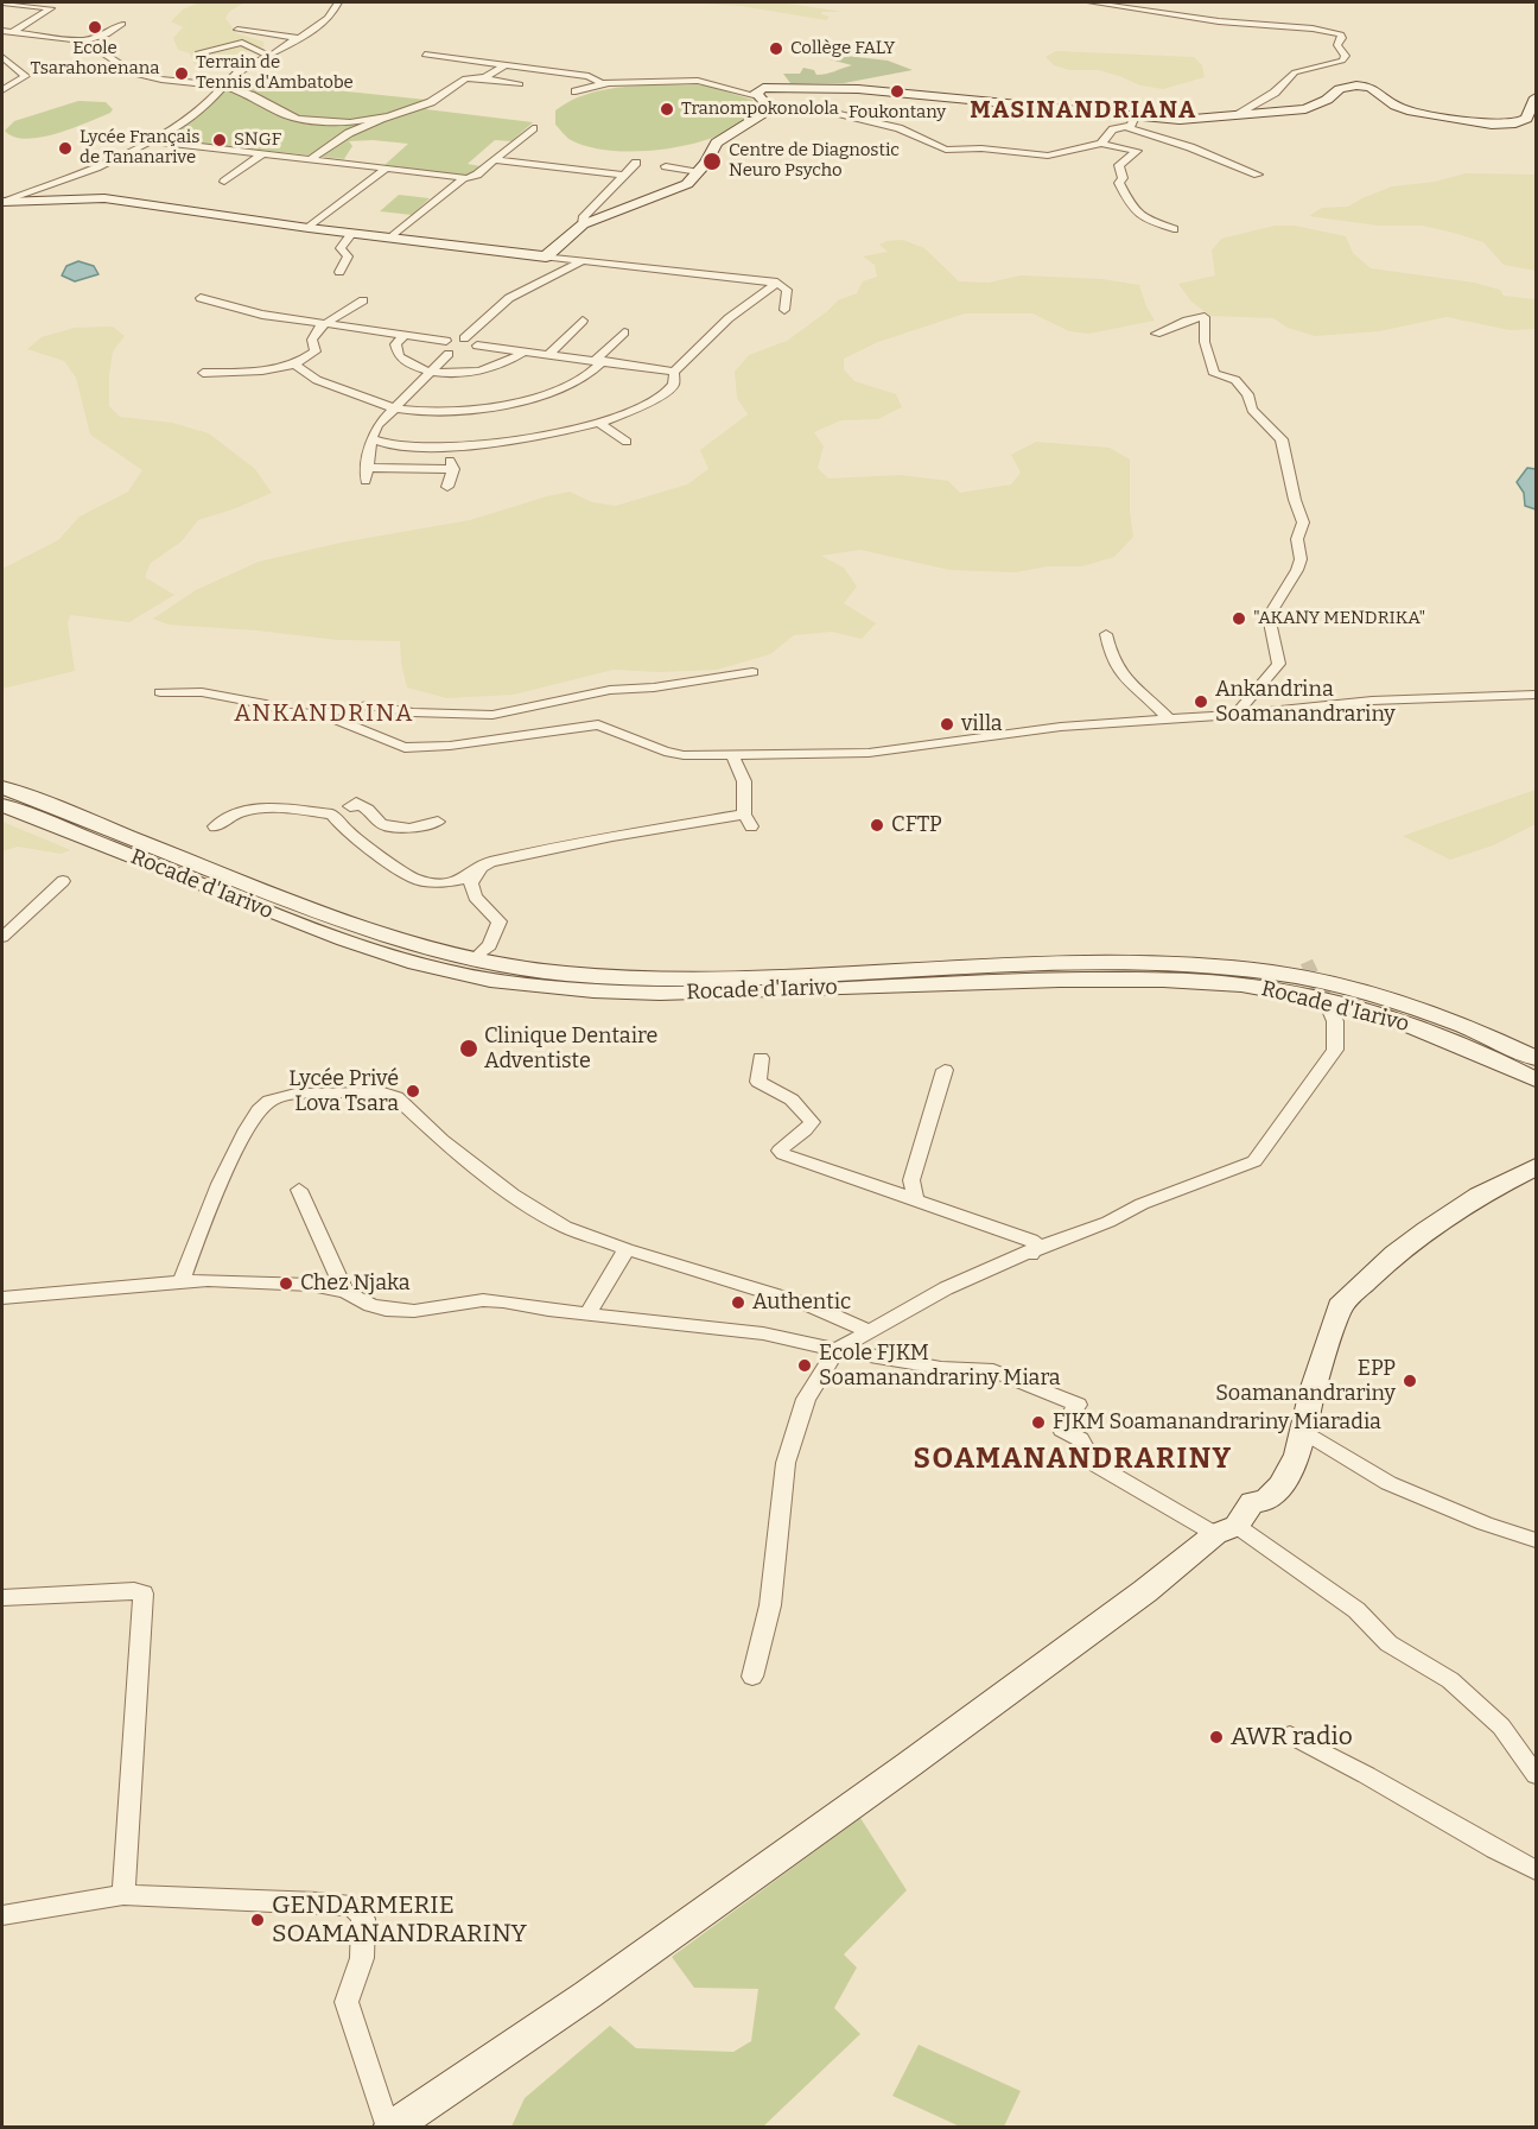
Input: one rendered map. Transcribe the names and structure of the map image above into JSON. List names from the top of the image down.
{
  "streets": {
    "street": ["Rocade d'Iarivo"]
  },
  "districts": ["MASINANDRIANA", "ANKANDRINA", "SOAMANANDRARINY"],
  "places": [
    "Ecole Tsarahonenana",
    "Collège FALY",
    "Terrain de Tennis d'Ambatobe",
    "Foukontany",
    "Tranompokonolola",
    "SNGF",
    "Lycée Français de Tananarive",
    "Centre de Diagnostic Neuro Psycho",
    "\"AKANY MENDRIKA\"",
    "Ankandrina Soamanandrariny",
    "villa",
    "CFTP",
    "Clinique Dentaire Adventiste",
    "Lycée Privé Lova Tsara",
    "Chez Njaka",
    "Authentic",
    "Ecole FJKM Soamanandrariny Miara",
    "EPP Soamanandrariny",
    "FJKM Soamanandrariny Miaradia",
    "AWR radio",
    "GENDARMERIE SOAMANANDRARINY"
  ]
}
